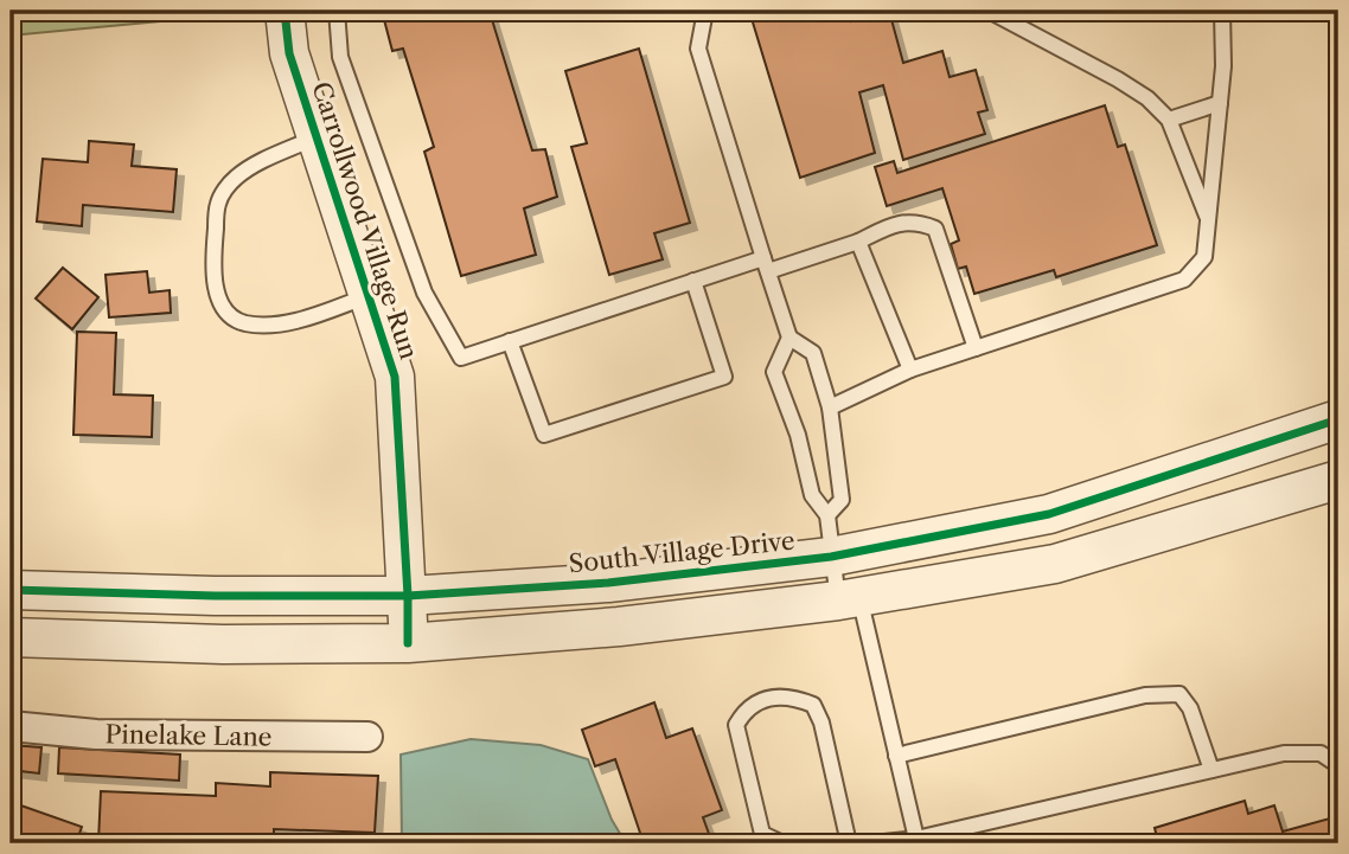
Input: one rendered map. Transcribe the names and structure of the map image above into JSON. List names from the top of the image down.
{
  "streets": {
    "street": ["Carrollwood Village Run", "South Village Drive", "Pinelake Lane"]
  },
  "crossings": [
    ["Carrollwood Village Run", "South Village Drive"]
  ]
}
